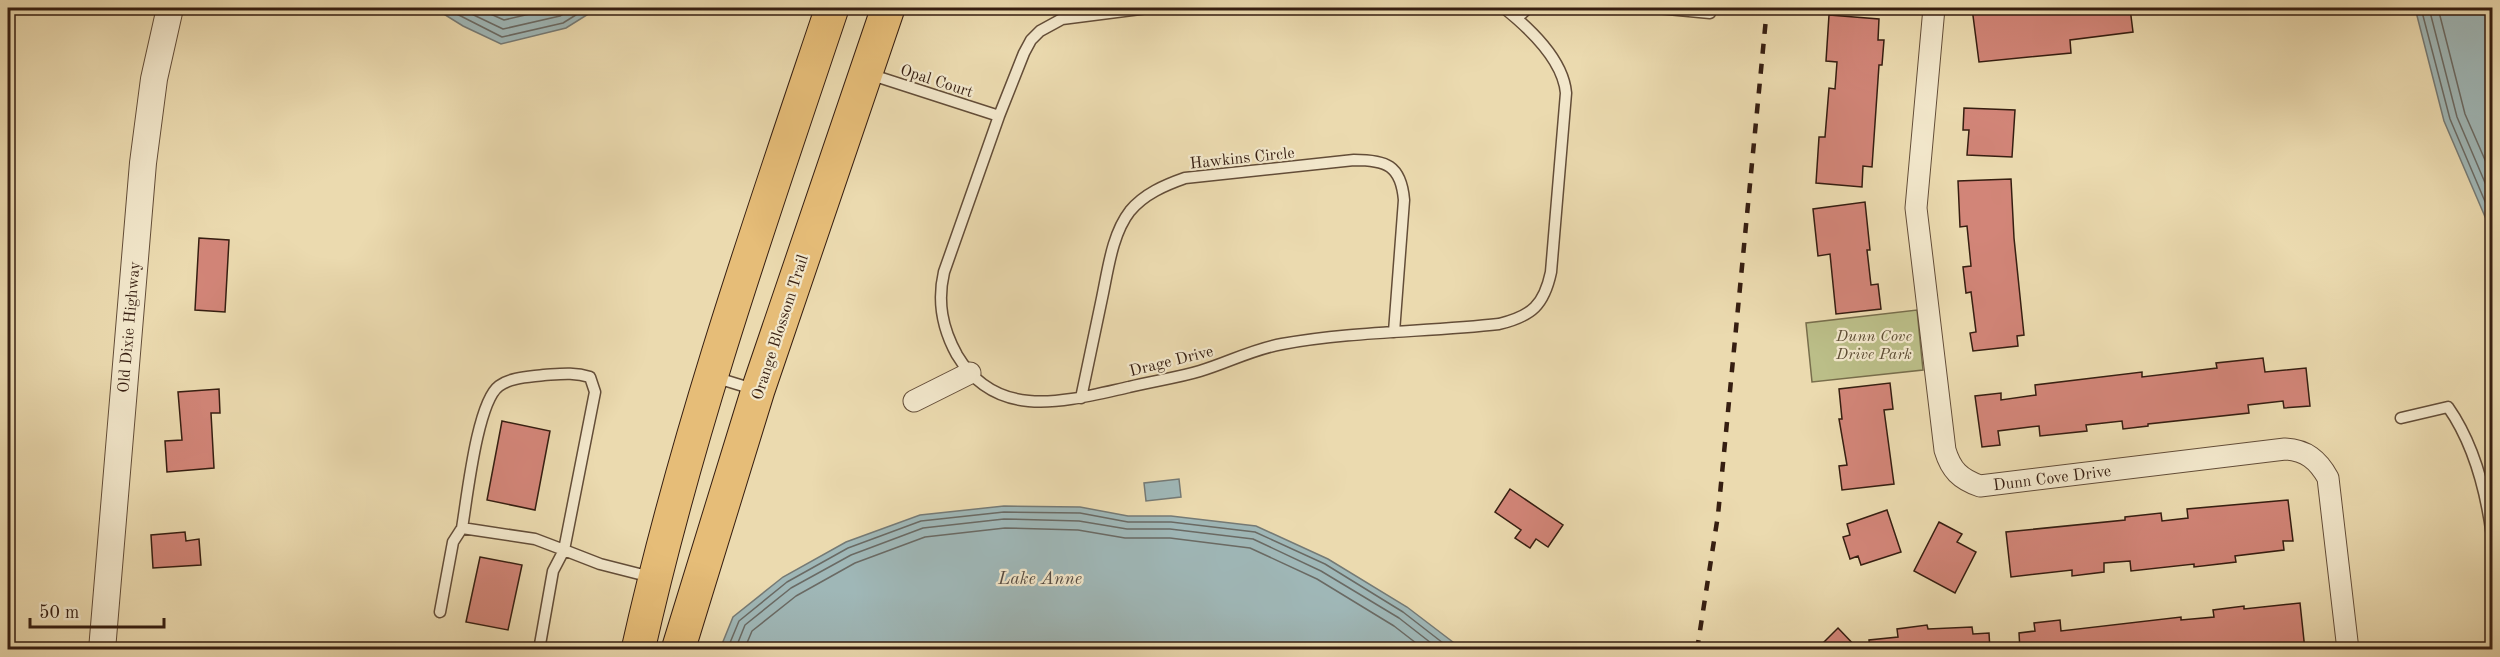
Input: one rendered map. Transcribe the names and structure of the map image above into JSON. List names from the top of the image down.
{
  "streets": {
    "main road": ["Orange Blossom Trail"],
    "street": ["Old Dixie Highway", "Dunn Cove Drive"],
    "lane": ["Opal Court", "Hawkins Circle", "Drage Drive"]
  },
  "crossings": [
    ["Opal Court", "Orange Blossom Trail"],
    ["Opal Court", "Drage Drive"],
    ["Hawkins Circle", "Drage Drive"]
  ],
  "water": ["Lake Anne"],
  "parks": ["Dunn Cove Drive Park"],
  "scale_bar": "50 m"
}
